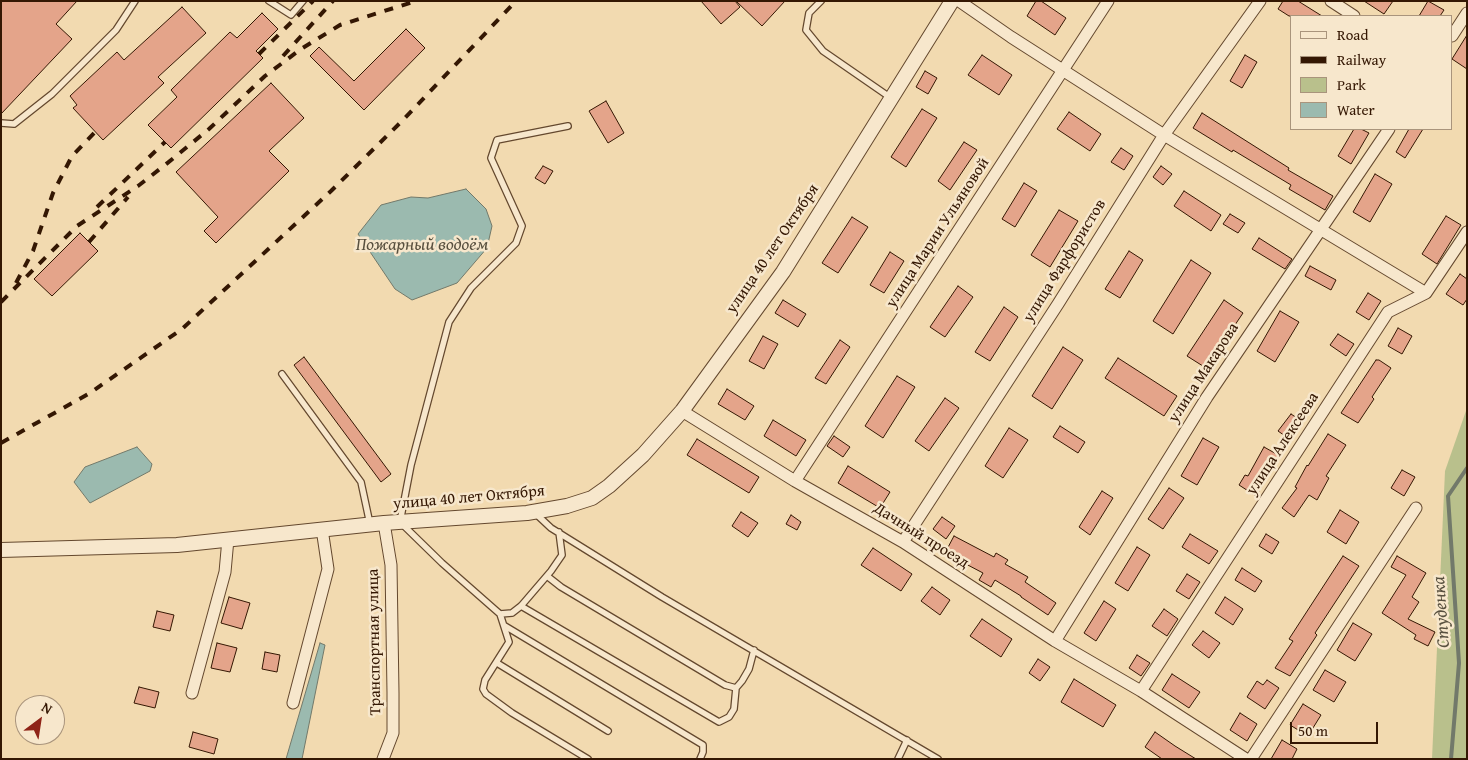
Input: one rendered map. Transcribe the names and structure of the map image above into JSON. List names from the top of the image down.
{
  "streets": {
    "street": [
      "улица Марии Ульяновой",
      "улица 40 лет Октября",
      "улица Фарфористов",
      "улица Макарова",
      "улица Алексеева",
      "Дачный проезд",
      "Транспортная улица"
    ]
  },
  "crossings": [
    ["улица Марии Ульяновой", "Дачный проезд"],
    ["улица 40 лет Октября", "Дачный проезд"],
    ["улица 40 лет Октября", "Транспортная улица"],
    ["улица Фарфористов", "Дачный проезд"],
    ["улица Макарова", "Дачный проезд"],
    ["улица Алексеева", "Дачный проезд"]
  ],
  "water": ["Пожарный водоём", "Студенка"],
  "legend": [
    "Road",
    "Railway",
    "Park",
    "Water"
  ],
  "scale_bar": "50 m",
  "north": "top right"
}
